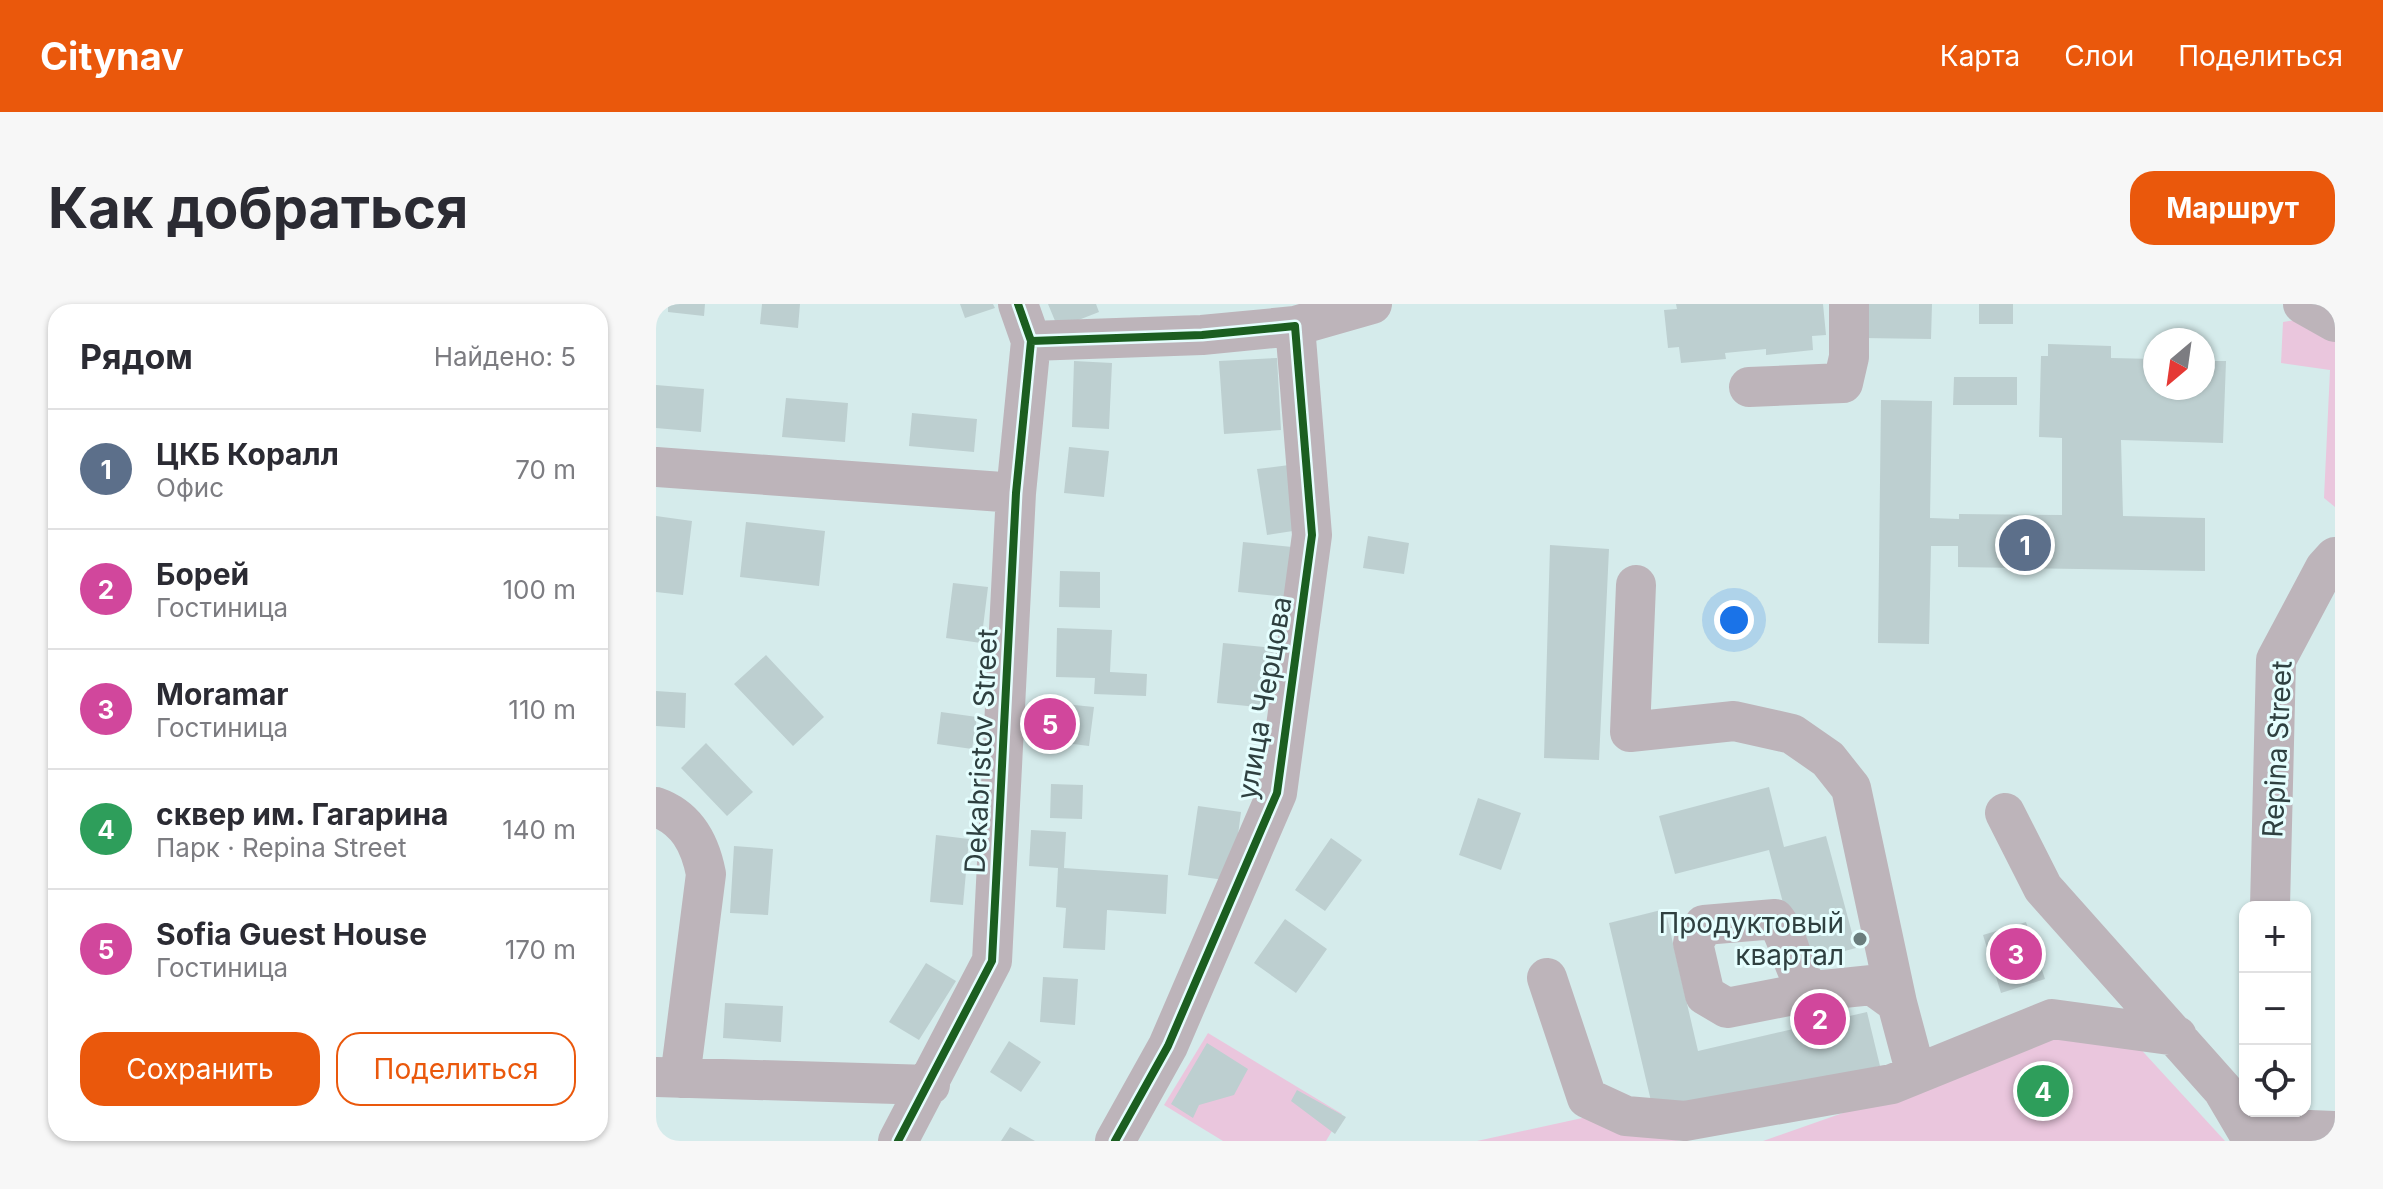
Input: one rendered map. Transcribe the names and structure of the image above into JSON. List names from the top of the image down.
{
  "streets": {
    "street": ["улица Черцова", "Repina Street", "Dekabristov Street"]
  },
  "crossings": [
    ["улица Черцова", "Dekabristov Street"]
  ],
  "places": ["Продуктовый квартал"],
  "north": "bottom left",
  "page": {
    "header": "Citynav",
    "nav": ["Карта", "Слои", "Поделиться"],
    "buttons": [
      "Маршрут",
      ["Сохранить", "Поделиться"]
    ],
    "title": "Как добраться",
    "heading": ["Рядом", "Найдено: 5"],
    "list": [
      {
        "mark": "1",
        "name": "ЦКБ Коралл",
        "note": "Офис",
        "value": "70 m"
      },
      {
        "mark": "2",
        "name": "Борей",
        "note": "Гостиница",
        "value": "100 m"
      },
      {
        "mark": "3",
        "name": "Moramar",
        "note": "Гостиница",
        "value": "110 m"
      },
      {
        "mark": "4",
        "name": "сквер им. Гагарина",
        "note": "Парк · Repina Street",
        "value": "140 m"
      },
      {
        "mark": "5",
        "name": "Sofia Guest House",
        "note": "Гостиница",
        "value": "170 m"
      }
    ],
    "pins": [
      "1",
      "5",
      "3",
      "2",
      "4"
    ],
    "map_buttons": ["+", "−"]
  }
}
